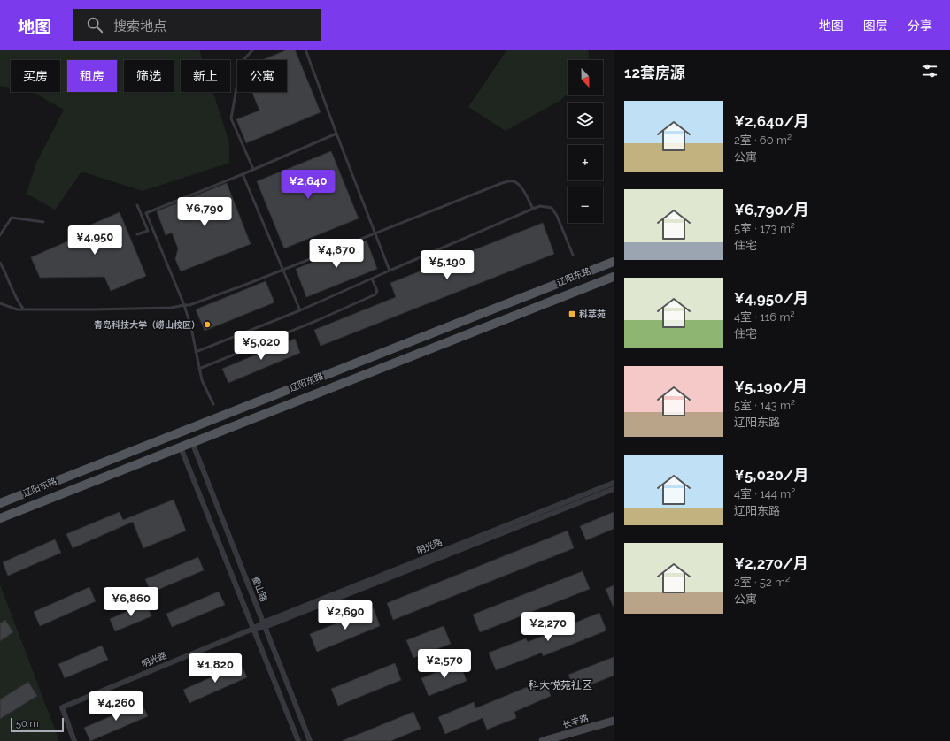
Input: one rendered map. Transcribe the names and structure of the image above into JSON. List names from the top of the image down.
{
  "streets": {
    "main road": ["辽阳东路"],
    "street": ["明光路", "蜀山路", "长丰路"]
  },
  "crossings": [
    ["辽阳东路", "蜀山路"],
    ["明光路", "蜀山路"]
  ],
  "districts": ["科大悦苑社区"],
  "places": {
    "transit": ["科萃苑"],
    "other": ["青岛科技大学（崂山校区）"]
  },
  "scale_bar": "50 m",
  "north": "bottom",
  "page": {
    "header": "地图",
    "search": "搜索地点",
    "nav": ["地图", "图层", "分享"],
    "heading": "12套房源",
    "map_buttons": ["+", "−"],
    "chip": [
      "买房",
      "租房",
      "筛选",
      "新上",
      "公寓"
    ],
    "list": [
      {
        "name": "¥2,640/月",
        "note": "2室 · 60 m² · 公寓"
      },
      {
        "name": "¥6,790/月",
        "note": "5室 · 173 m² · 住宅"
      },
      {
        "name": "¥4,950/月",
        "note": "4室 · 116 m² · 住宅"
      },
      {
        "name": "¥5,190/月",
        "note": "5室 · 143 m² · 辽阳东路"
      },
      {
        "name": "¥5,020/月",
        "note": "4室 · 144 m² · 辽阳东路"
      },
      {
        "name": "¥2,270/月",
        "note": "2室 · 52 m² · 公寓"
      }
    ],
    "price": [
      "¥2,640",
      "¥6,790",
      "¥4,950",
      "¥4,670",
      "¥5,190",
      "¥5,020",
      "¥6,860",
      "¥2,690",
      "¥2,270",
      "¥2,570",
      "¥1,820",
      "¥4,260"
    ],
    "scale": "50 m"
  }
}
